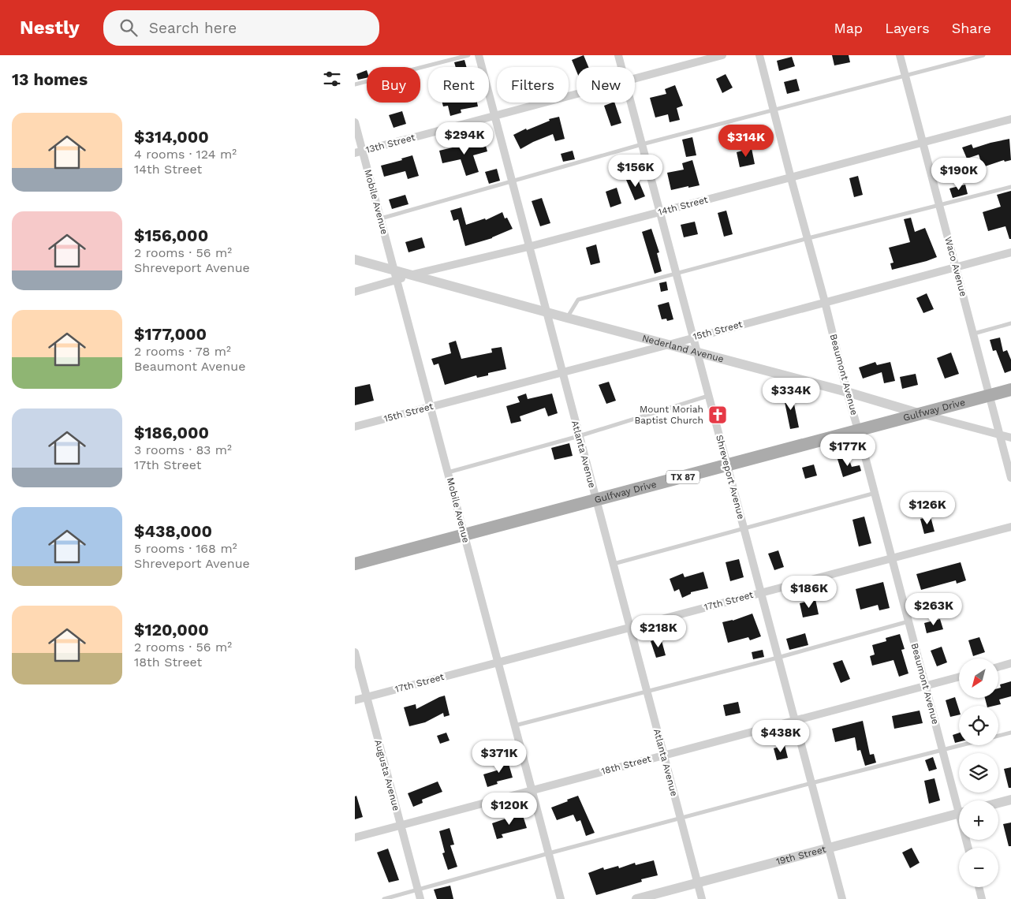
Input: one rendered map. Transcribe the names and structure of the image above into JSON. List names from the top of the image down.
{
  "streets": {
    "main road": ["Gulfway Drive", "TX 87"],
    "street": [
      "13th Street",
      "Mobile Avenue",
      "14th Street",
      "Waco Avenue",
      "15th Street",
      "Nederland Avenue",
      "Beaumont Avenue",
      "Atlanta Avenue",
      "Shreveport Avenue",
      "17th Street",
      "18th Street",
      "Augusta Avenue",
      "19th Street"
    ]
  },
  "crossings": [
    ["13th Street", "Mobile Avenue"],
    ["13th Street", "Atlanta Avenue"],
    ["Mobile Avenue", "15th Street"],
    ["Mobile Avenue", "Nederland Avenue"],
    ["Mobile Avenue", "Gulfway Drive"],
    ["Mobile Avenue", "17th Street"],
    ["Mobile Avenue", "18th Street"],
    ["14th Street", "Waco Avenue"],
    ["14th Street", "Nederland Avenue"],
    ["14th Street", "Beaumont Avenue"],
    ["14th Street", "Atlanta Avenue"],
    ["14th Street", "Shreveport Avenue"],
    ["Waco Avenue", "15th Street"],
    ["Waco Avenue", "Nederland Avenue"],
    ["Waco Avenue", "Gulfway Drive"],
    ["15th Street", "Nederland Avenue"],
    ["15th Street", "Beaumont Avenue"],
    ["15th Street", "Atlanta Avenue"],
    ["15th Street", "Shreveport Avenue"],
    ["Nederland Avenue", "Beaumont Avenue"],
    ["Nederland Avenue", "Gulfway Drive"],
    ["Nederland Avenue", "Atlanta Avenue"],
    ["Nederland Avenue", "Shreveport Avenue"],
    ["Beaumont Avenue", "Gulfway Drive"],
    ["Beaumont Avenue", "17th Street"],
    ["Beaumont Avenue", "18th Street"],
    ["Gulfway Drive", "Atlanta Avenue"],
    ["Gulfway Drive", "Shreveport Avenue"],
    ["Atlanta Avenue", "17th Street"],
    ["Atlanta Avenue", "18th Street"],
    ["Atlanta Avenue", "19th Street"],
    ["Shreveport Avenue", "17th Street"],
    ["Shreveport Avenue", "18th Street"],
    ["Shreveport Avenue", "19th Street"],
    ["17th Street", "Augusta Avenue"],
    ["18th Street", "Augusta Avenue"]
  ],
  "places": {
    "church": ["Mount Moriah Baptist Church"]
  },
  "north": "bottom left",
  "page": {
    "header": "Nestly",
    "search": "Search here",
    "nav": ["Map", "Layers", "Share"],
    "heading": "13 homes",
    "chip": [
      "Buy",
      "Rent",
      "Filters",
      "New"
    ],
    "list": [
      {
        "name": "$314,000",
        "note": "4 rooms · 124 m² · 14th Street"
      },
      {
        "name": "$156,000",
        "note": "2 rooms · 56 m² · Shreveport Avenue"
      },
      {
        "name": "$177,000",
        "note": "2 rooms · 78 m² · Beaumont Avenue"
      },
      {
        "name": "$186,000",
        "note": "3 rooms · 83 m² · 17th Street"
      },
      {
        "name": "$438,000",
        "note": "5 rooms · 168 m² · Shreveport Avenue"
      },
      {
        "name": "$120,000",
        "note": "2 rooms · 56 m² · 18th Street"
      }
    ],
    "price": [
      "$294K",
      "$314K",
      "$156K",
      "$190K",
      "$334K",
      "$177K",
      "$126K",
      "$186K",
      "$263K",
      "$218K",
      "$438K",
      "$371K",
      "$120K"
    ],
    "map_buttons": ["+", "−"]
  }
}
